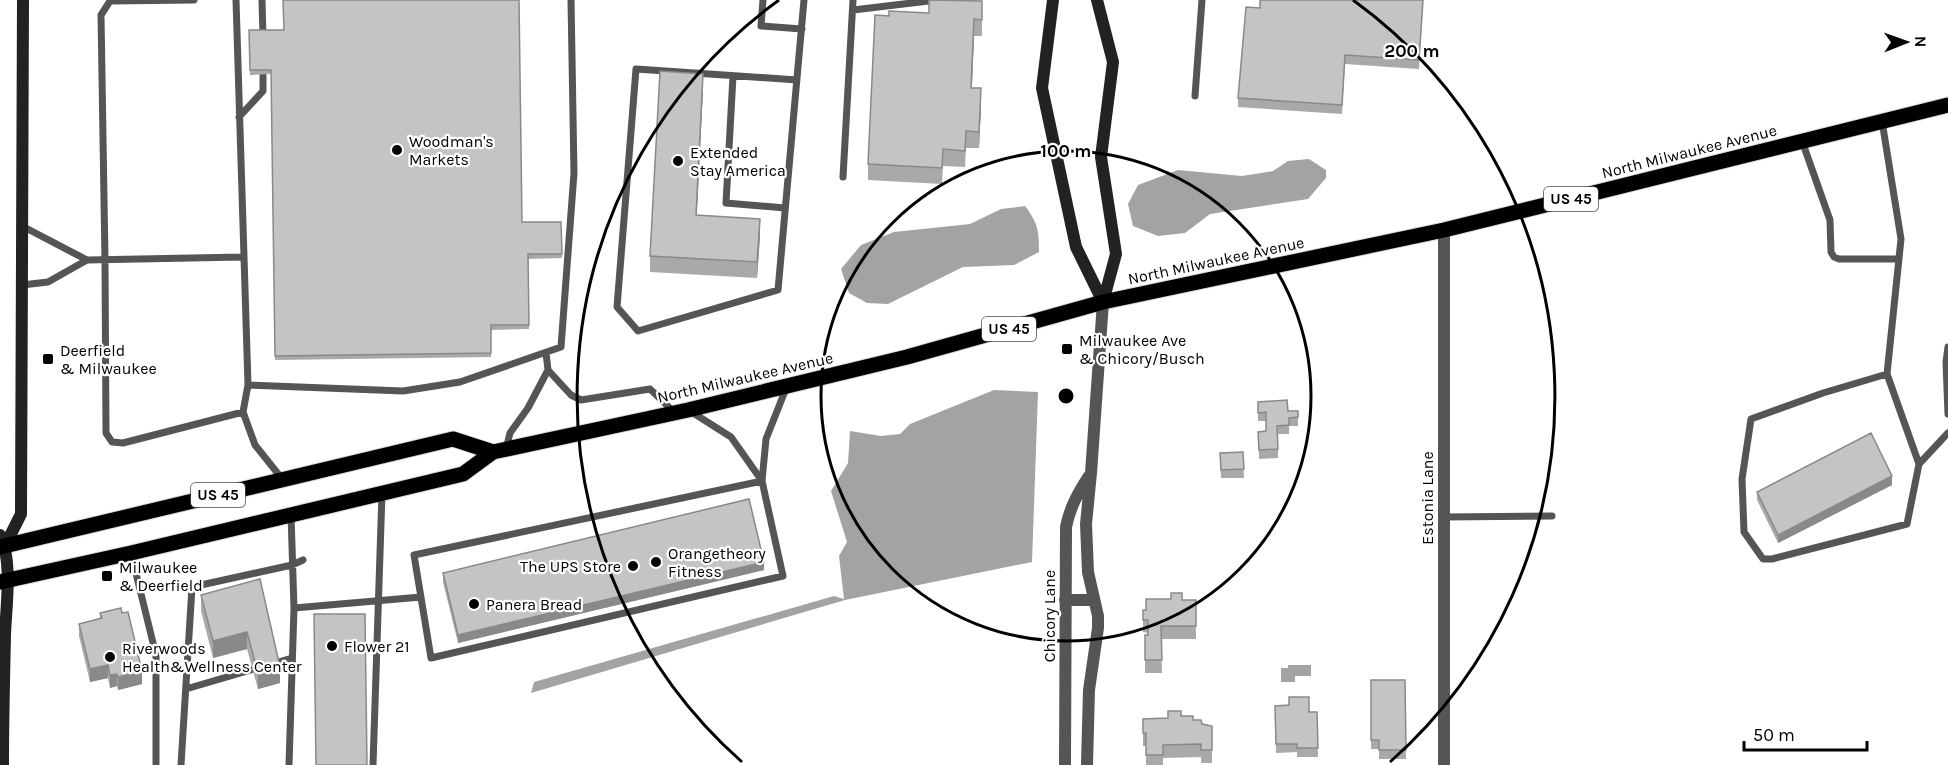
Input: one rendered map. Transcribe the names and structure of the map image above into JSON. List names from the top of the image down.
{
  "streets": {
    "main road": ["North Milwaukee Avenue", "US 45"],
    "street": ["Estonia Lane", "Chicory Lane"]
  },
  "crossings": [
    ["North Milwaukee Avenue", "US 45"],
    ["North Milwaukee Avenue", "Estonia Lane"],
    ["North Milwaukee Avenue", "Chicory Lane"]
  ],
  "places": {
    "other": [
      "Woodman's Markets",
      "Extended Stay America",
      "Orangetheory Fitness",
      "The UPS Store",
      "Panera Bread",
      "Flower 21",
      "Riverwoods Health&Wellness Center"
    ],
    "transit": ["Milwaukee Ave & Chicory/Busch", "Deerfield & Milwaukee", "Milwaukee & Deerfield"]
  },
  "scale_bar": "50 m",
  "north": "right",
  "rings": ["200 m", "100 m"]
}
